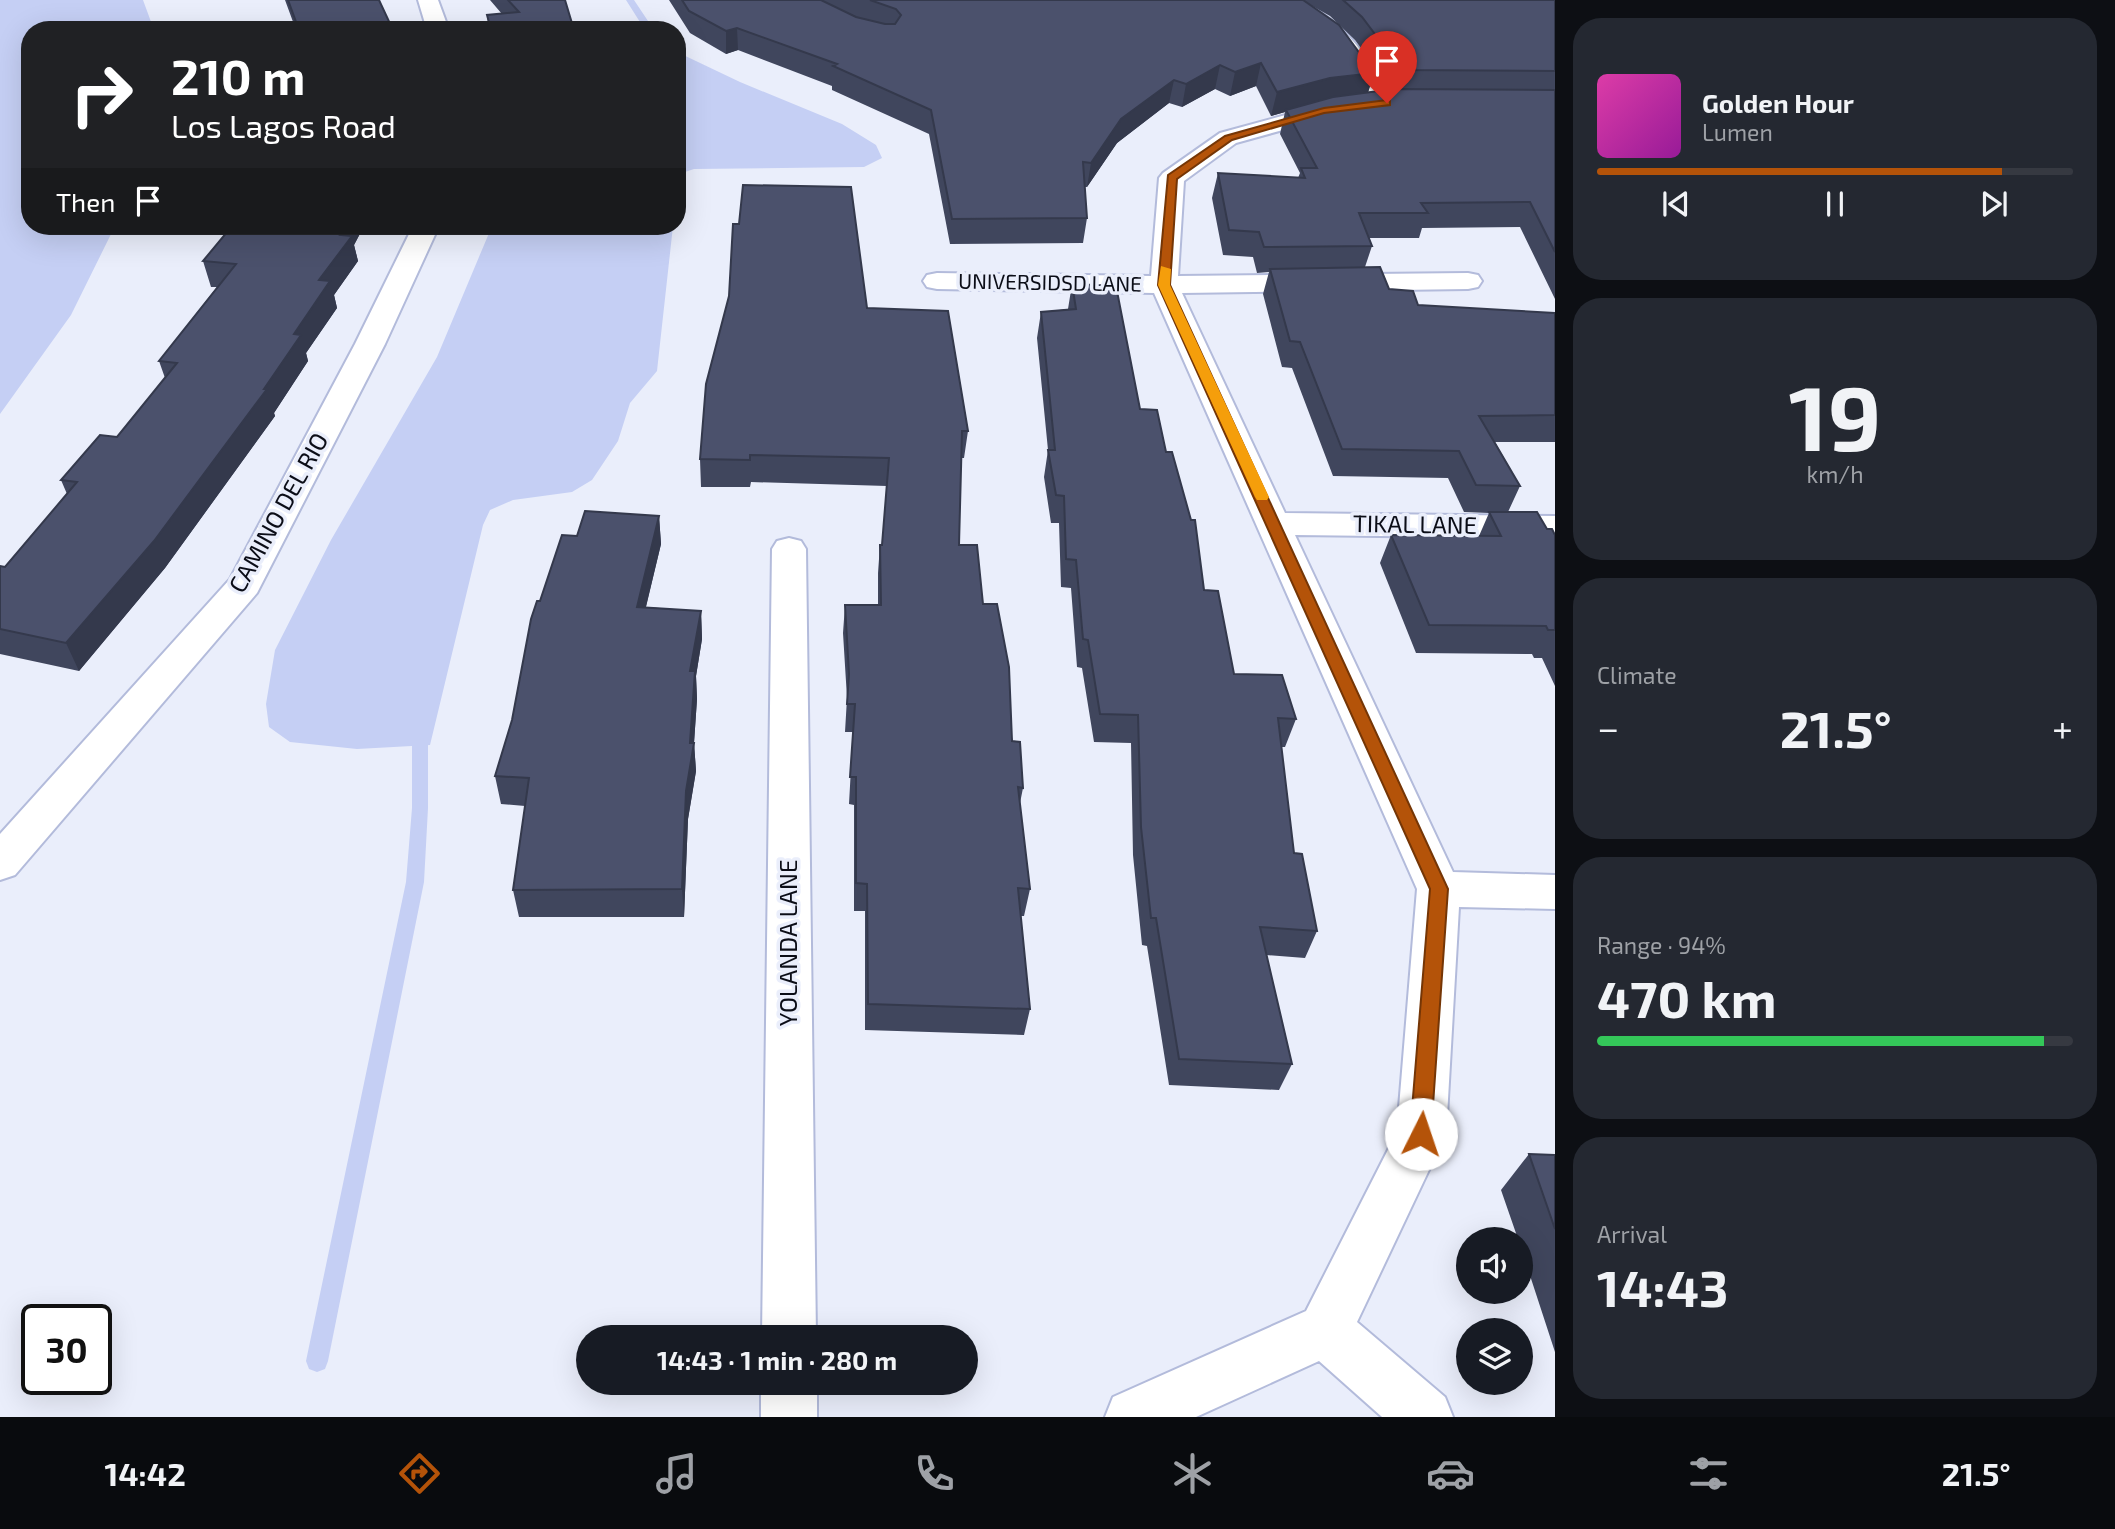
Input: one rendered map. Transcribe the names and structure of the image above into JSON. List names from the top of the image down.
{
  "streets": {
    "street": [
      "UNIVERSIDSD LANE",
      "CAMINO DEL RIO",
      "TIKAL LANE",
      "YOLANDA LANE"
    ]
  },
  "page": {
    "turn": ["210 m", "Los Lagos Road"],
    "song": ["Golden Hour", "Lumen"],
    "then": "Then",
    "tile": [
      ["19", "km/h"],
      "Climate",
      ["Range · 94%", "470 km"],
      ["Arrival", "14:43"]
    ],
    "heat": ["−", "21.5°", "+"],
    "limit": "30",
    "trip": "14:43 · 1 min · 280 m",
    "tabs": ["14:42", "21.5°"]
  }
}
